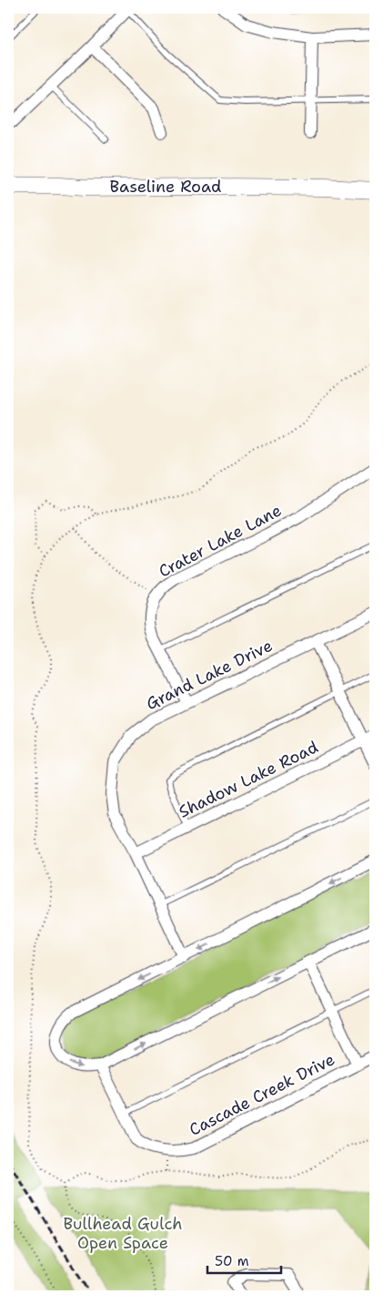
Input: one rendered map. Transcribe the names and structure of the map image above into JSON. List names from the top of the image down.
{
  "streets": {
    "main road": ["Baseline Road"],
    "street": [
      "Crater Lake Lane",
      "Grand Lake Drive",
      "Shadow Lake Road",
      "Cascade Creek Drive"
    ]
  },
  "crossings": [
    ["Crater Lake Lane", "Grand Lake Drive"],
    ["Grand Lake Drive", "Shadow Lake Road"]
  ],
  "parks": ["Bullhead Gulch Open Space"],
  "scale_bar": "50 m"
}
